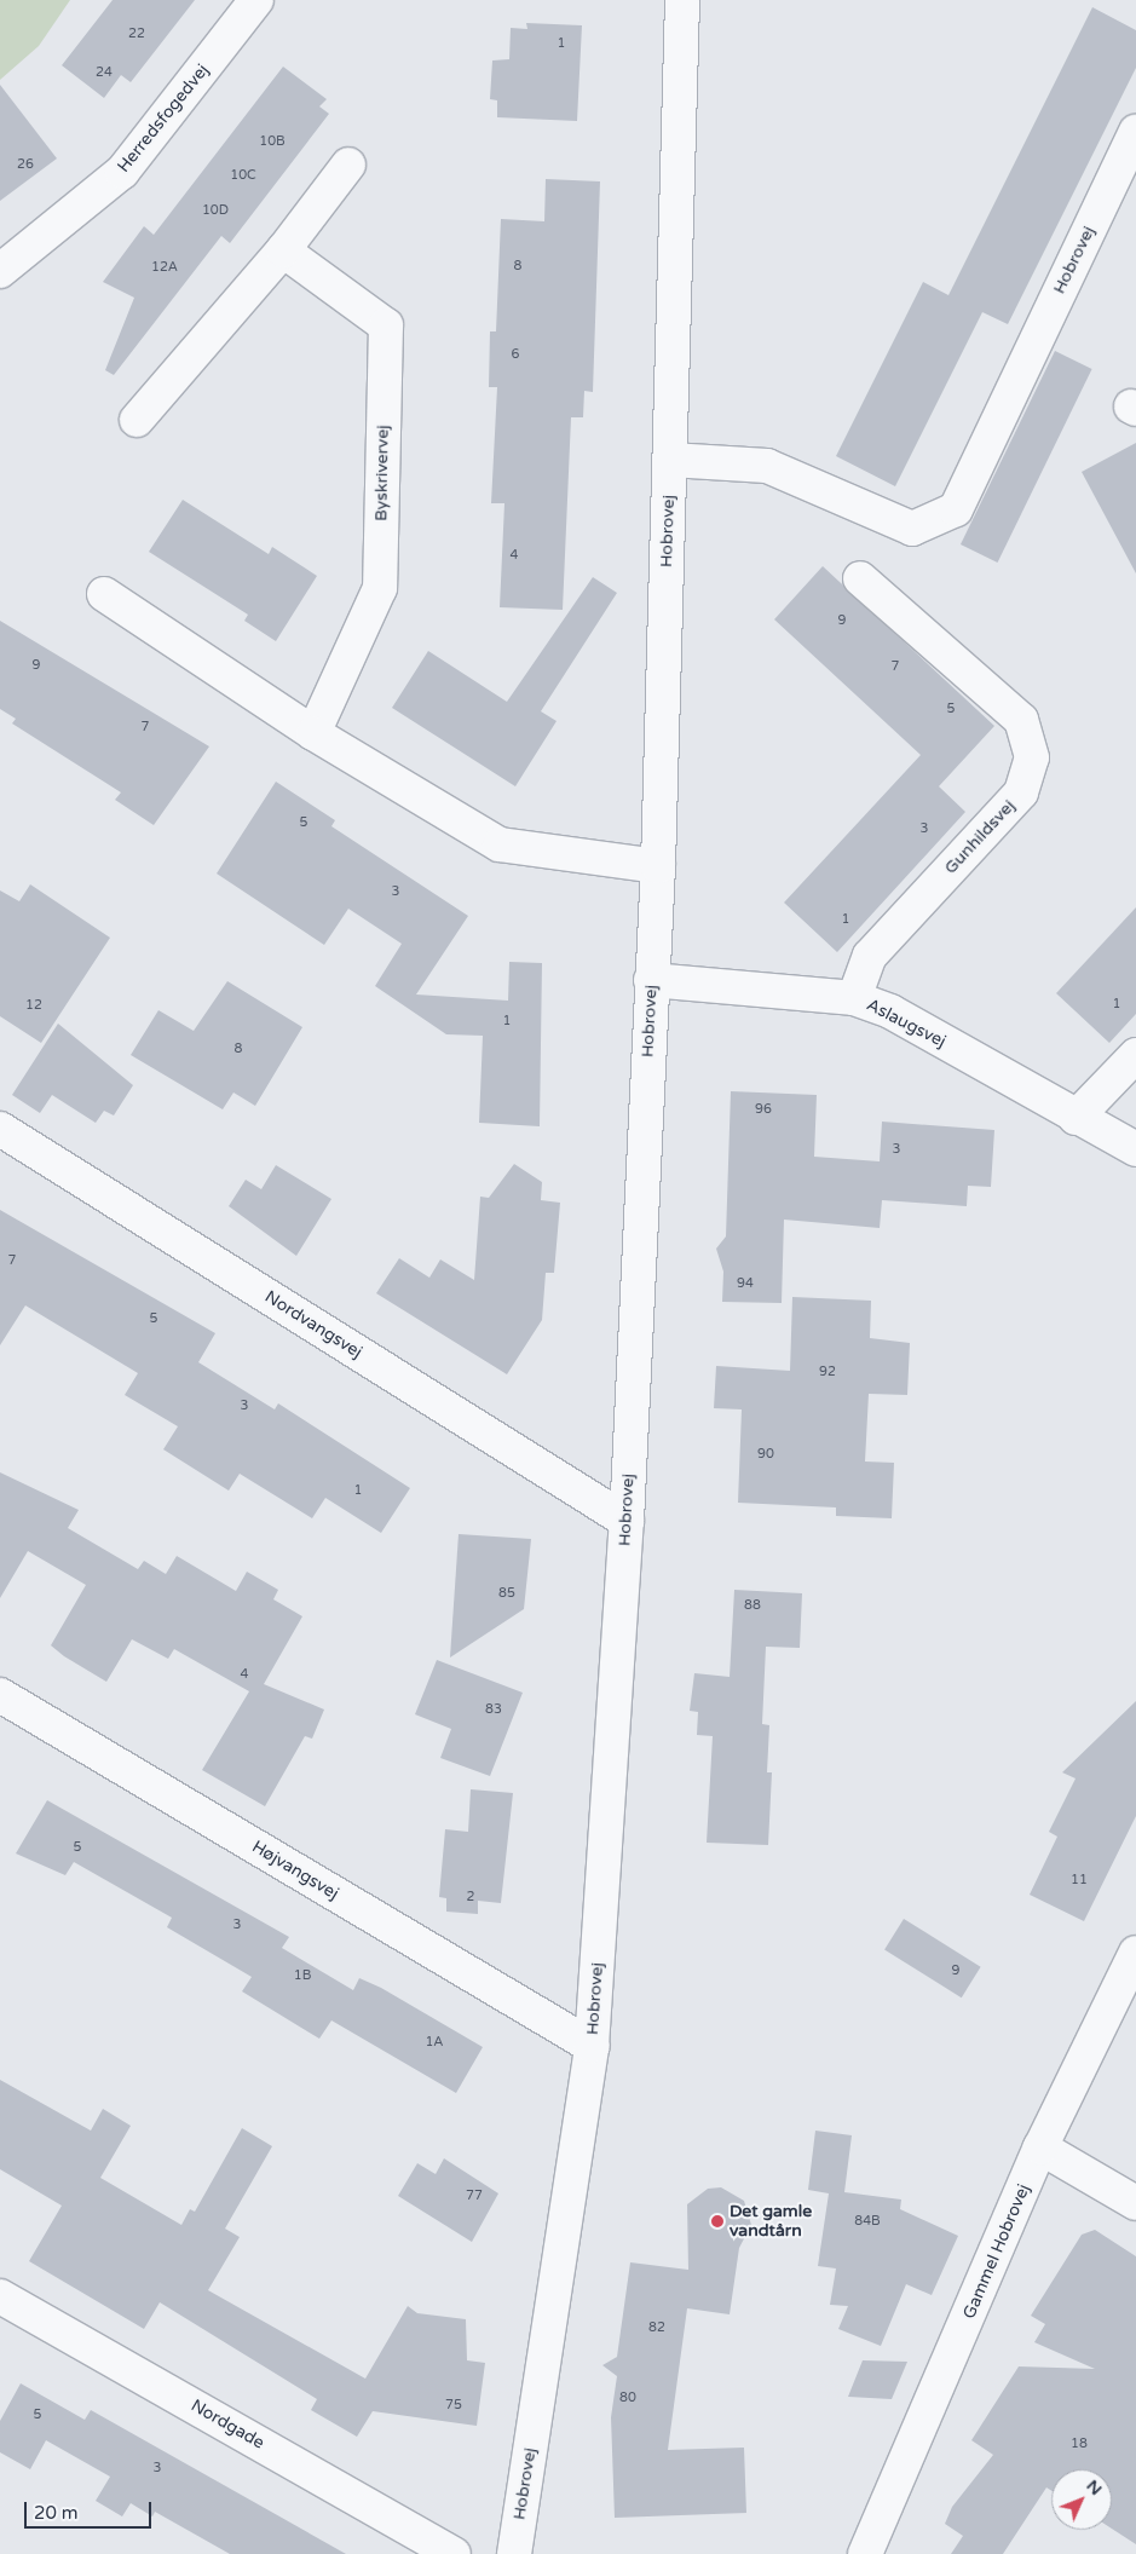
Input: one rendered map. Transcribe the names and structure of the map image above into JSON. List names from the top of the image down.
{
  "streets": {
    "street": [
      "Herredsfogedvej",
      "Hobrovej",
      "Byskrivervej",
      "Gunhildsvej",
      "Aslaugsvej",
      "Nordvangsvej",
      "Højvangsvej",
      "Gammel Hobrovej",
      "Nordgade"
    ]
  },
  "crossings": [
    ["Hobrovej", "Aslaugsvej"],
    ["Hobrovej", "Nordvangsvej"],
    ["Hobrovej", "Højvangsvej"],
    ["Gunhildsvej", "Aslaugsvej"]
  ],
  "places": ["Det gamle vandtårn"],
  "house_numbers": [
    "22",
    "1",
    "24",
    "10B",
    "26",
    "10C",
    "10D",
    "8",
    "12A",
    "6",
    "4",
    "9",
    "9",
    "7",
    "5",
    "7",
    "5",
    "3",
    "3",
    "1",
    "1",
    "12",
    "1",
    "8",
    "96",
    "3",
    "7",
    "94",
    "5",
    "92",
    "3",
    "90",
    "1",
    "85",
    "88",
    "4",
    "83",
    "5",
    "11",
    "2",
    "3",
    "9",
    "1B",
    "1A",
    "77",
    "84B",
    "82",
    "80",
    "75",
    "5",
    "18",
    "3"
  ],
  "scale_bar": "20 m",
  "north": "top right"
}
